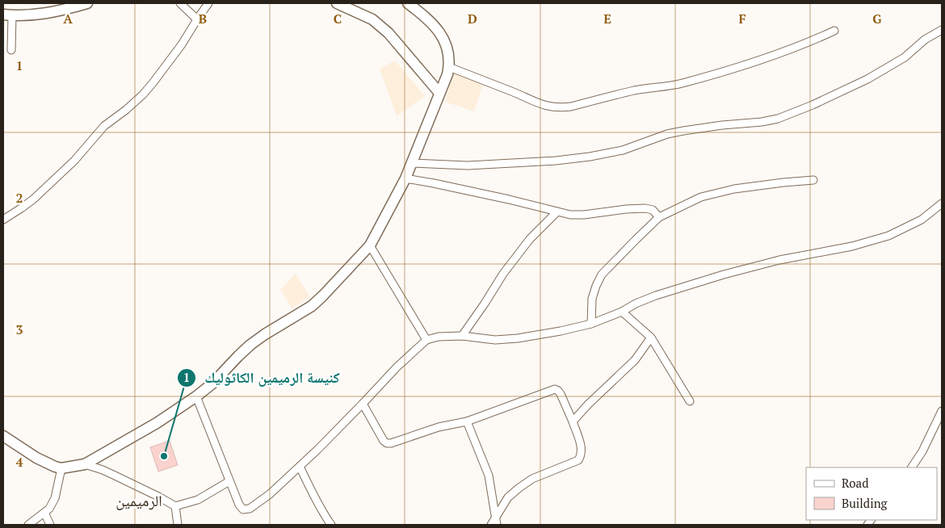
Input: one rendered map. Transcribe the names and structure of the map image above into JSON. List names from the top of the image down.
{
  "districts": ["الرميمين"],
  "places": ["كنيسة الرميمين الكاثوليك"],
  "legend": ["Road", "Building"],
  "grid": {
    "columns": [
      "A",
      "B",
      "C",
      "D",
      "E",
      "F",
      "G"
    ],
    "rows": [
      "1",
      "2",
      "3",
      "4"
    ]
  }
}
